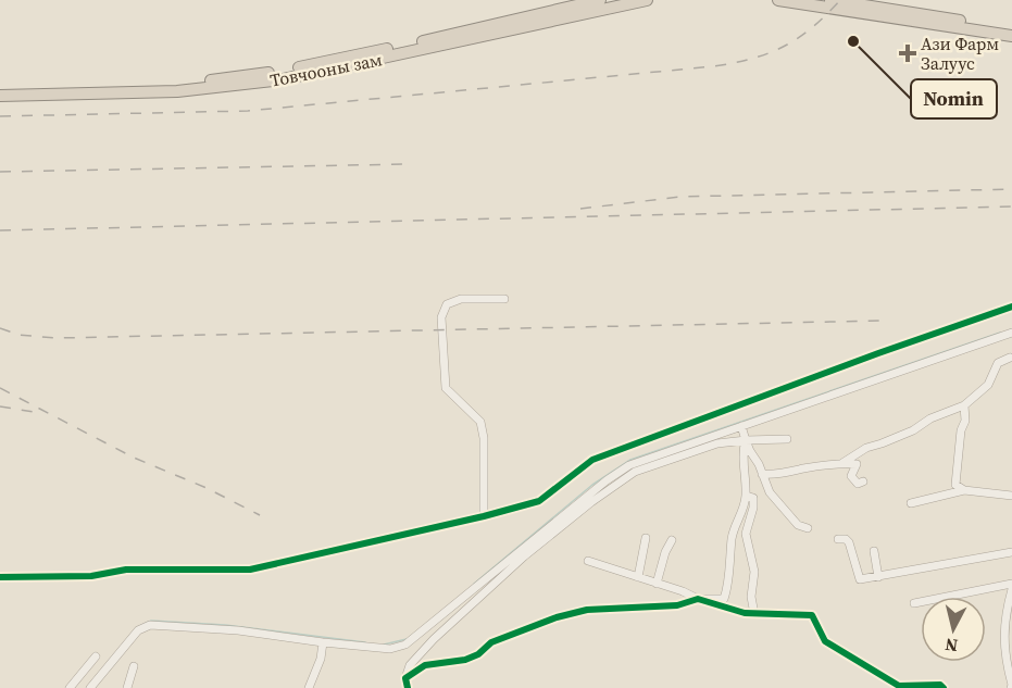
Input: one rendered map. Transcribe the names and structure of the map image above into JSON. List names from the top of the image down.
{
  "streets": {
    "highway": ["Товчооны зам"]
  },
  "places": {
    "other": ["Nomin"],
    "health": ["Ази Фарм Залуус"]
  },
  "north": "bottom"
}
